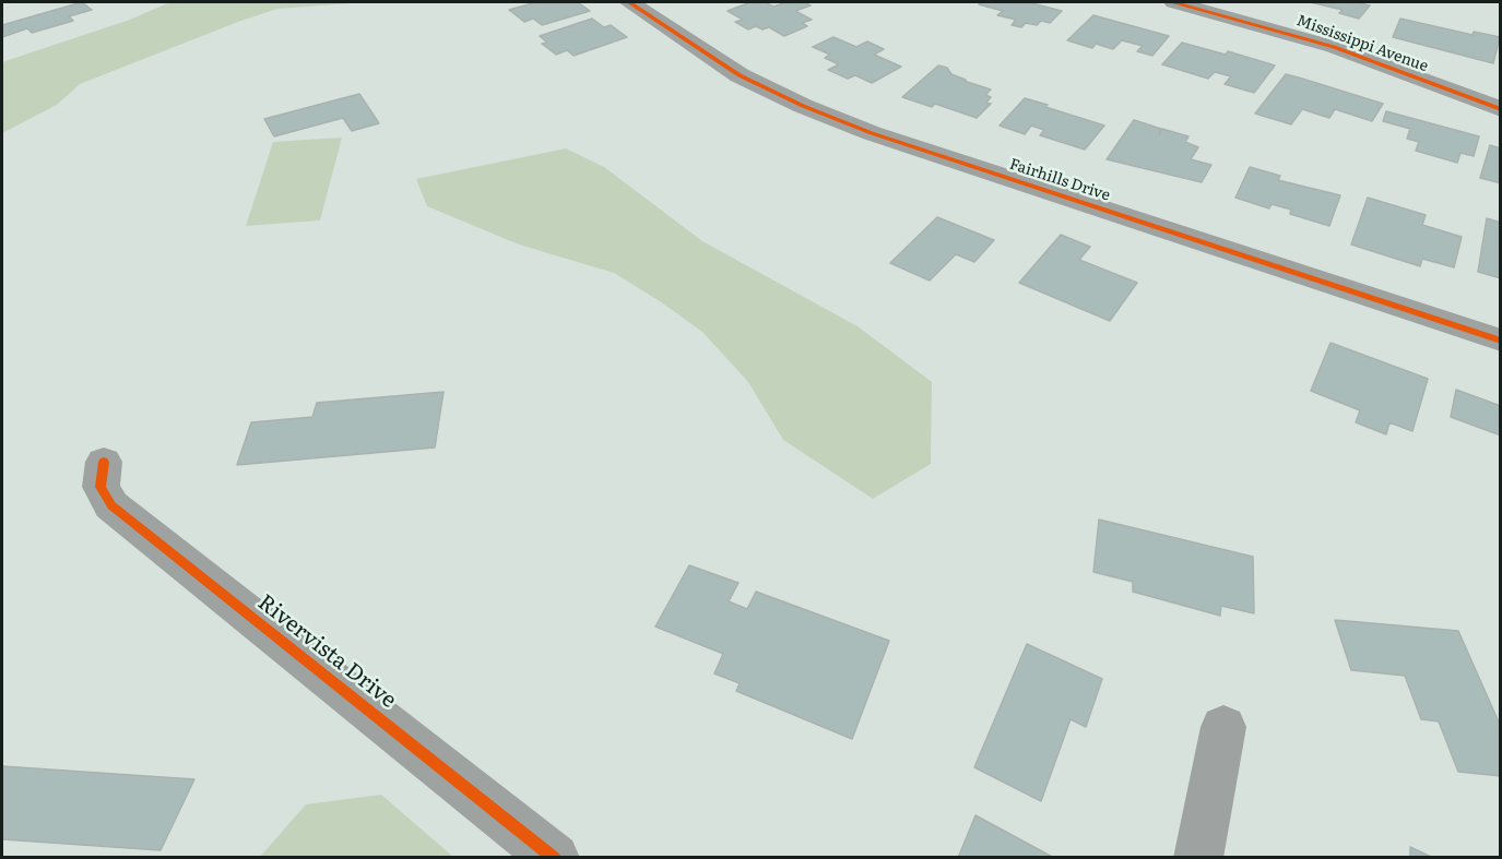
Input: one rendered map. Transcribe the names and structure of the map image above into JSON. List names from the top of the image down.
{
  "streets": {
    "street": ["Mississippi Avenue", "Fairhills Drive", "Rivervista Drive"]
  }
}
